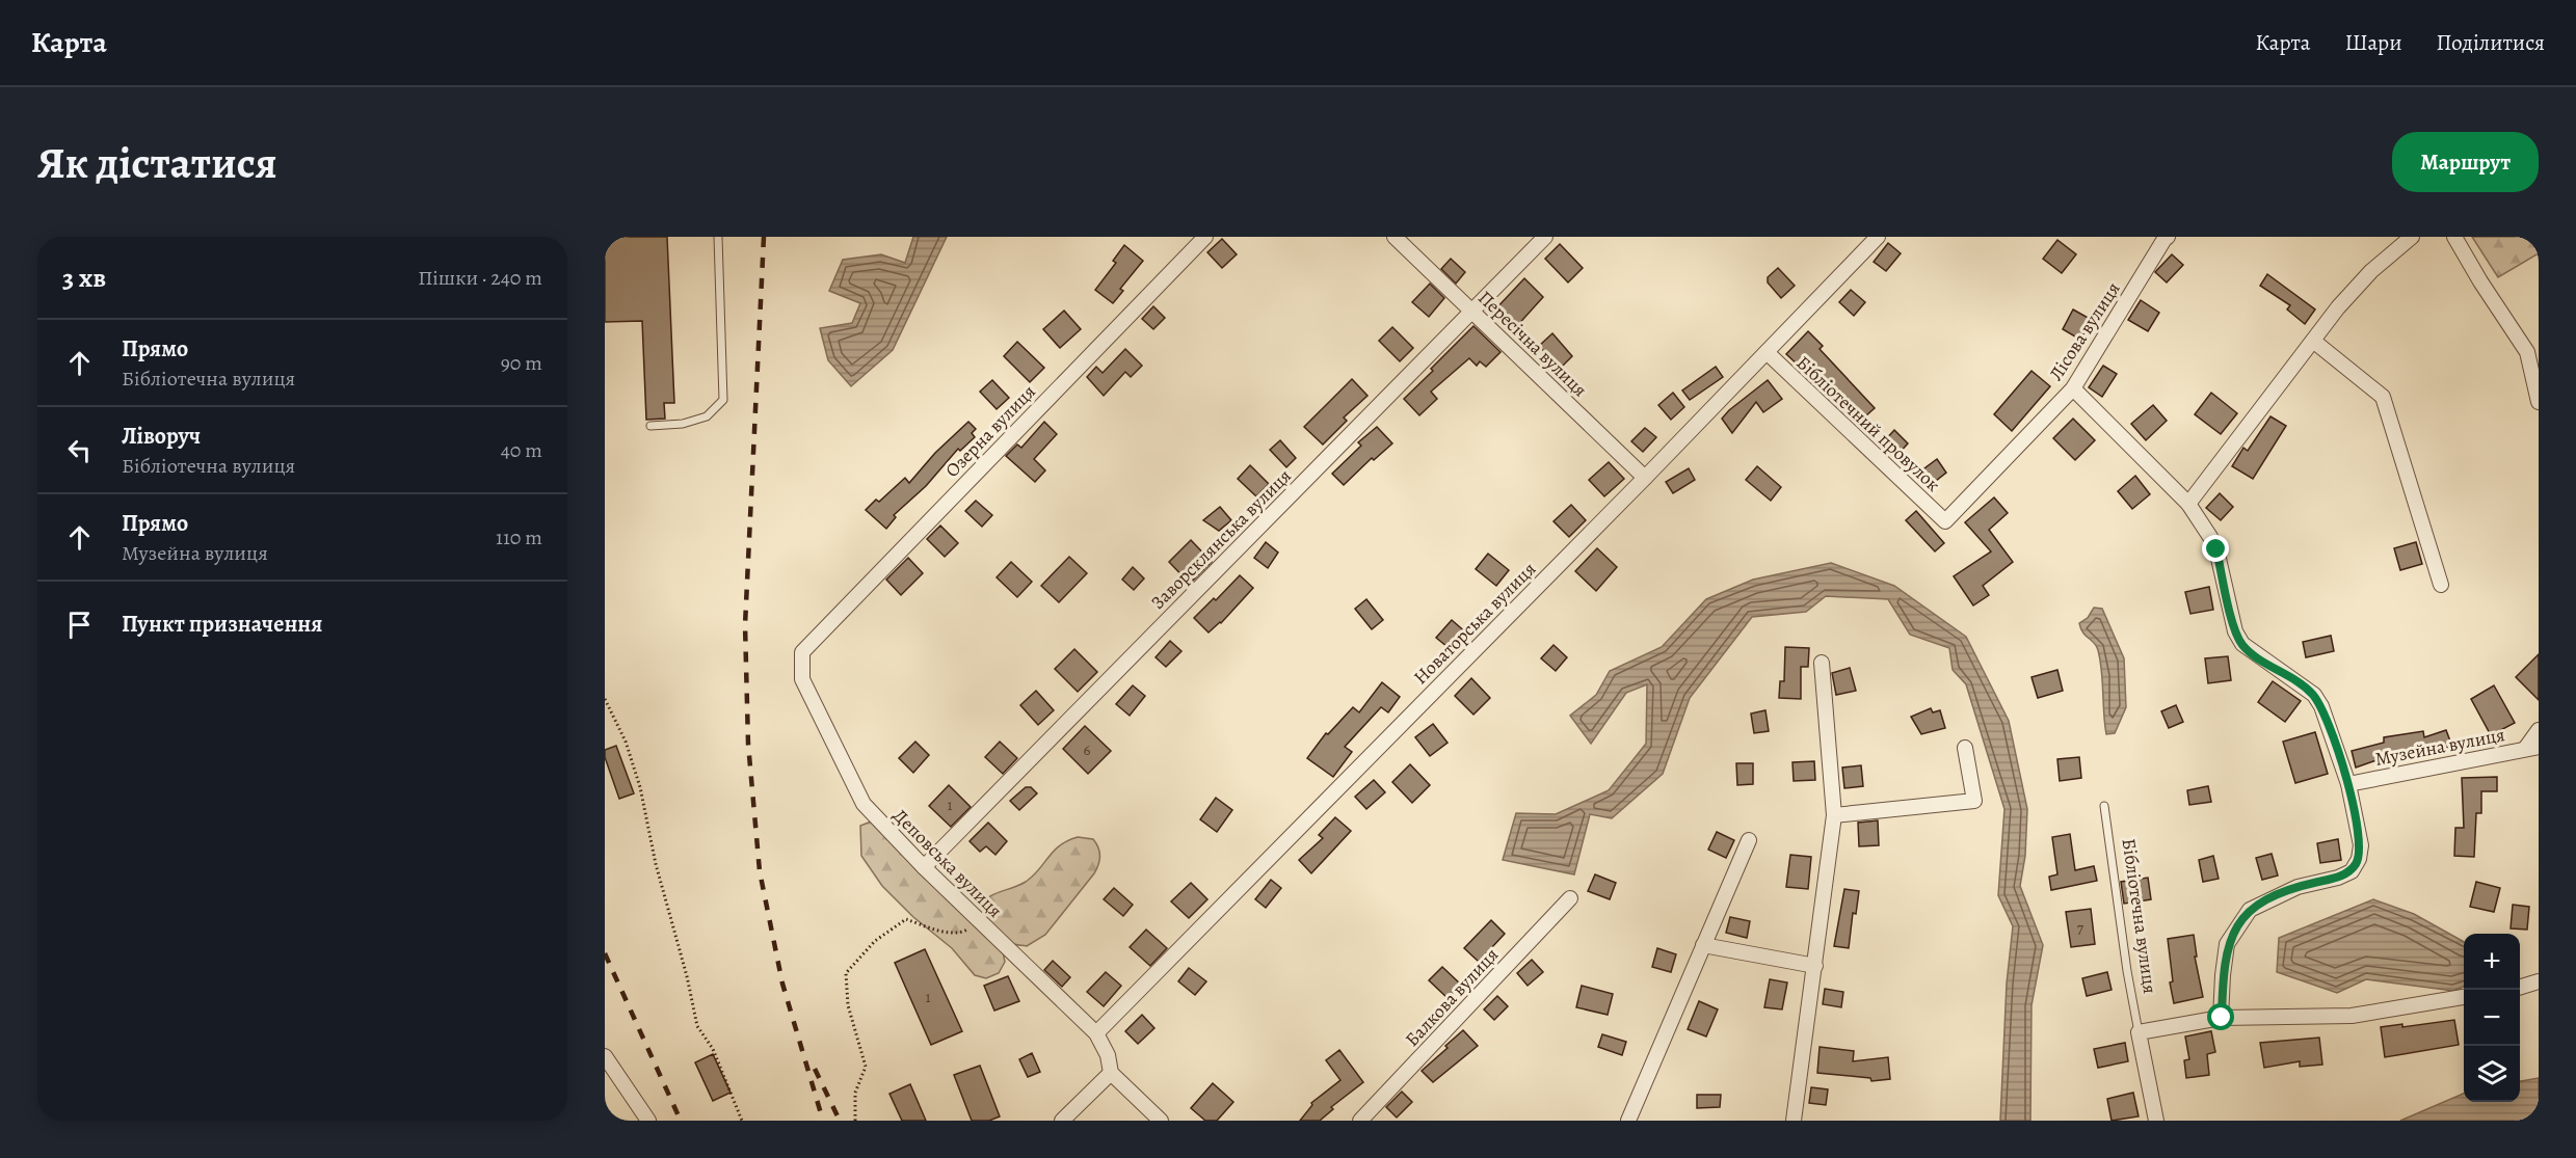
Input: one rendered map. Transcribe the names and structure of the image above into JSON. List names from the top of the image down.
{
  "streets": {
    "street": [
      "Лісова вулиця",
      "Пересічна вулиця",
      "Бібліотечний провулок",
      "Озерна вулиця",
      "Заворсклянська вулиця",
      "Новаторська вулиця",
      "Музейна вулиця",
      "Деповська вулиця",
      "Бібліотечна вулиця",
      "Балкова вулиця"
    ]
  },
  "crossings": [
    ["Лісова вулиця", "Бібліотечний провулок"],
    ["Пересічна вулиця", "Заворсклянська вулиця"],
    ["Пересічна вулиця", "Новаторська вулиця"],
    ["Бібліотечний провулок", "Новаторська вулиця"],
    ["Озерна вулиця", "Деповська вулиця"],
    ["Заворсклянська вулиця", "Деповська вулиця"],
    ["Новаторська вулиця", "Деповська вулиця"]
  ],
  "house_numbers": [
    "6",
    "1",
    "7",
    "1"
  ],
  "page": {
    "header": "Карта",
    "nav": ["Карта", "Шари", "Поділитися"],
    "buttons": "Маршрут",
    "title": "Як дістатися",
    "heading": ["3 хв", "Пішки · 240 m"],
    "list": [
      ["Прямо", "Бібліотечна вулиця", "90 m"],
      ["Ліворуч", "Бібліотечна вулиця", "40 m"],
      ["Прямо", "Музейна вулиця", "110 m"],
      "Пункт призначення"
    ],
    "map_buttons": ["+", "−"]
  }
}
